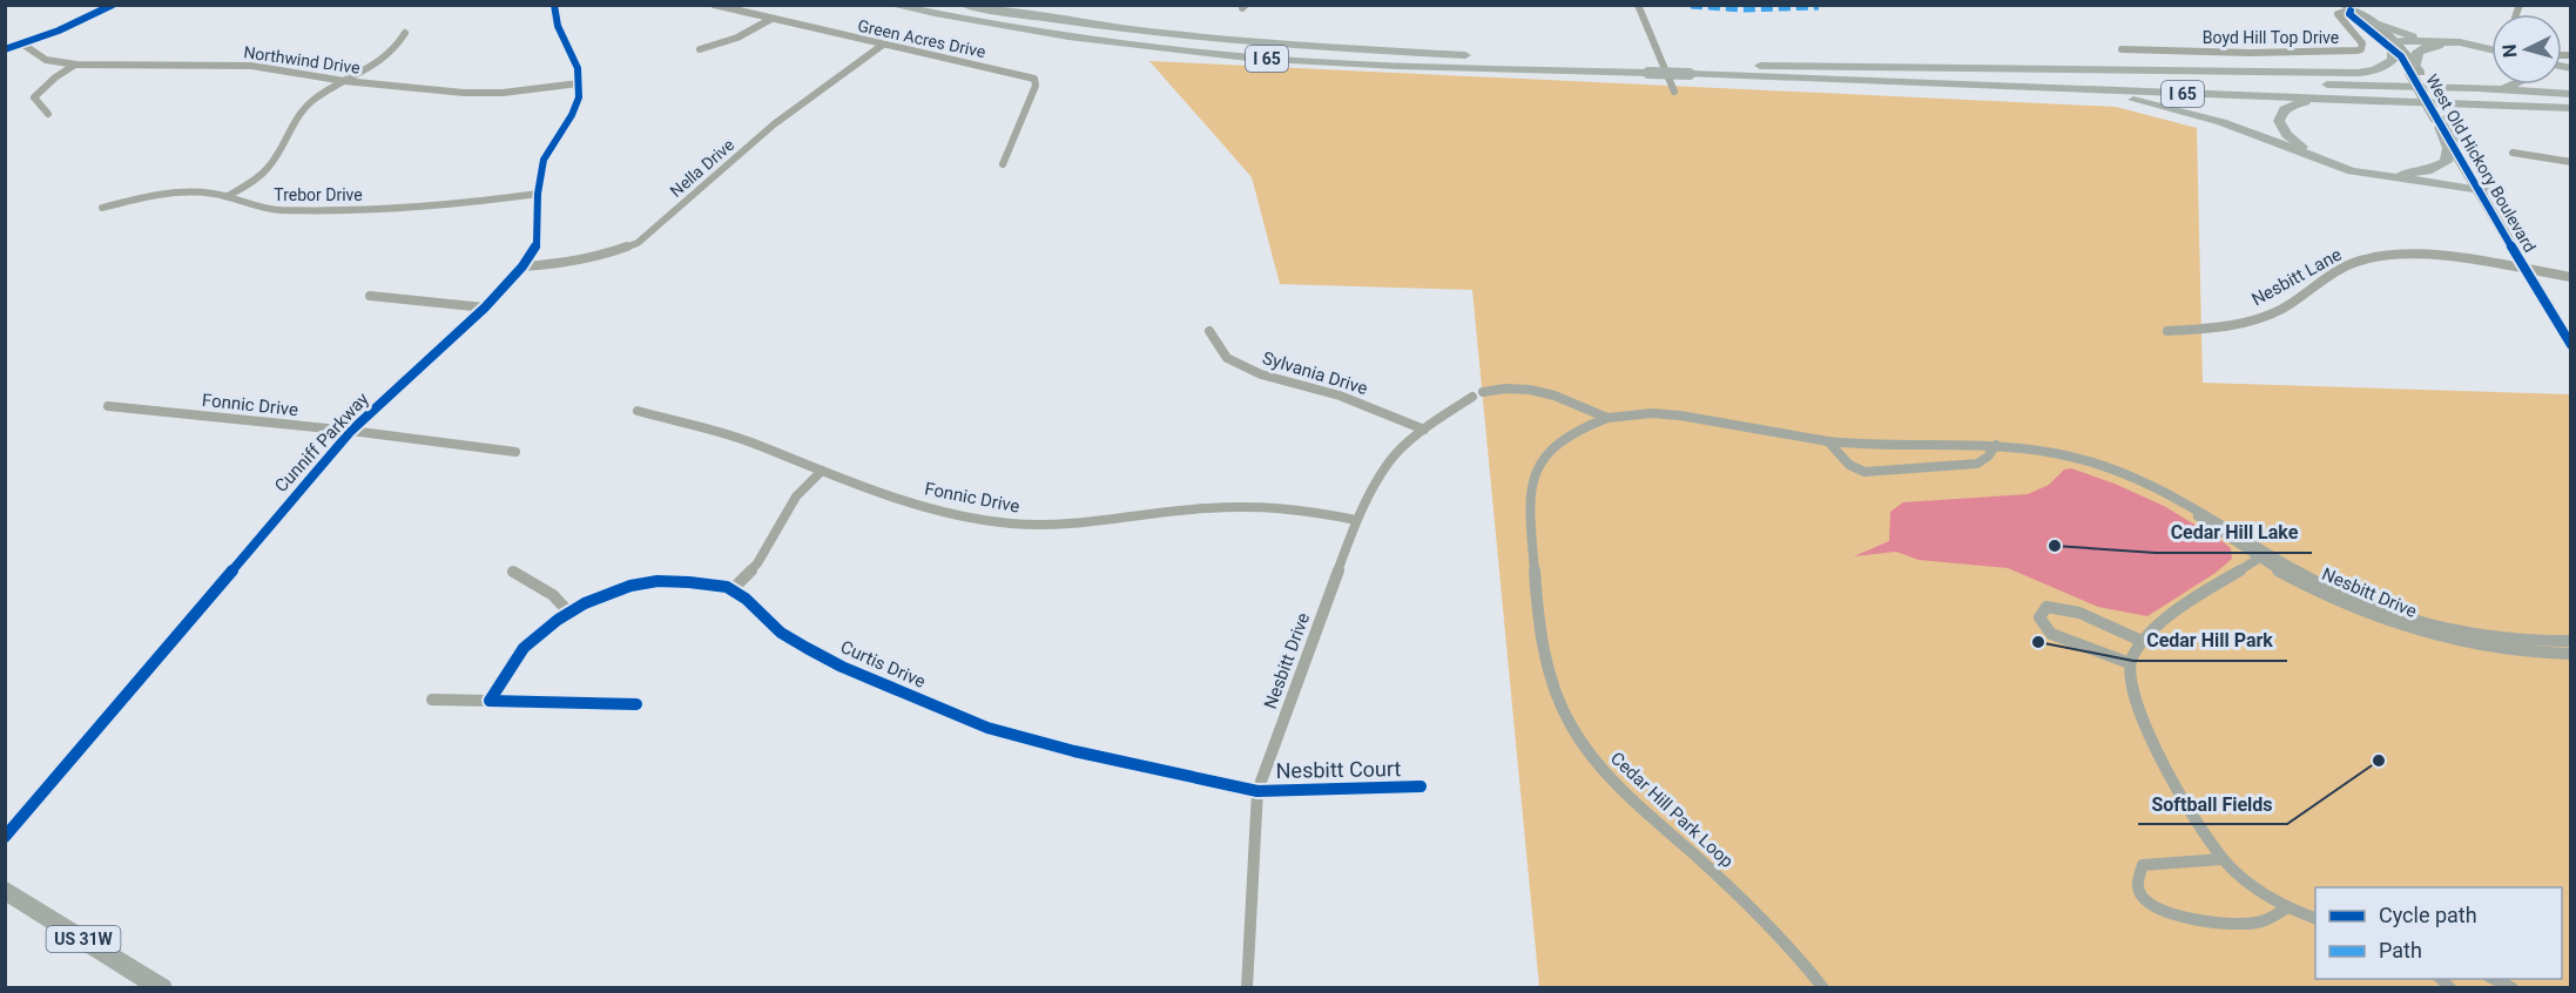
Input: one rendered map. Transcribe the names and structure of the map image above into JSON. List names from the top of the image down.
{
  "streets": {
    "highway": ["I 65"],
    "main road": ["West Old Hickory Boulevard", "US 31W"],
    "street": [
      "Boyd Hill Top Drive",
      "Green Acres Drive",
      "Northwind Drive",
      "Nella Drive",
      "Trebor Drive",
      "Nesbitt Lane",
      "Sylvania Drive",
      "Fonnic Drive",
      "Cunniff Parkway",
      "Nesbitt Drive",
      "Curtis Drive",
      "Nesbitt Court",
      "Cedar Hill Park Loop"
    ]
  },
  "crossings": [
    ["Boyd Hill Top Drive", "West Old Hickory Boulevard"],
    ["Green Acres Drive", "Nella Drive"],
    ["Northwind Drive", "Cunniff Parkway"],
    ["West Old Hickory Boulevard", "Nesbitt Lane"],
    ["Nella Drive", "Cunniff Parkway"],
    ["Trebor Drive", "Cunniff Parkway"],
    ["Sylvania Drive", "Nesbitt Drive"],
    ["Fonnic Drive", "Cunniff Parkway"],
    ["Fonnic Drive", "Nesbitt Drive"],
    ["Nesbitt Drive", "Curtis Drive"],
    ["Nesbitt Drive", "Nesbitt Court"],
    ["Nesbitt Drive", "Cedar Hill Park Loop"],
    ["Curtis Drive", "Nesbitt Court"]
  ],
  "places": ["Cedar Hill Lake", "Cedar Hill Park", "Softball Fields"],
  "legend": ["Cycle path", "Path"],
  "north": "left"
}
